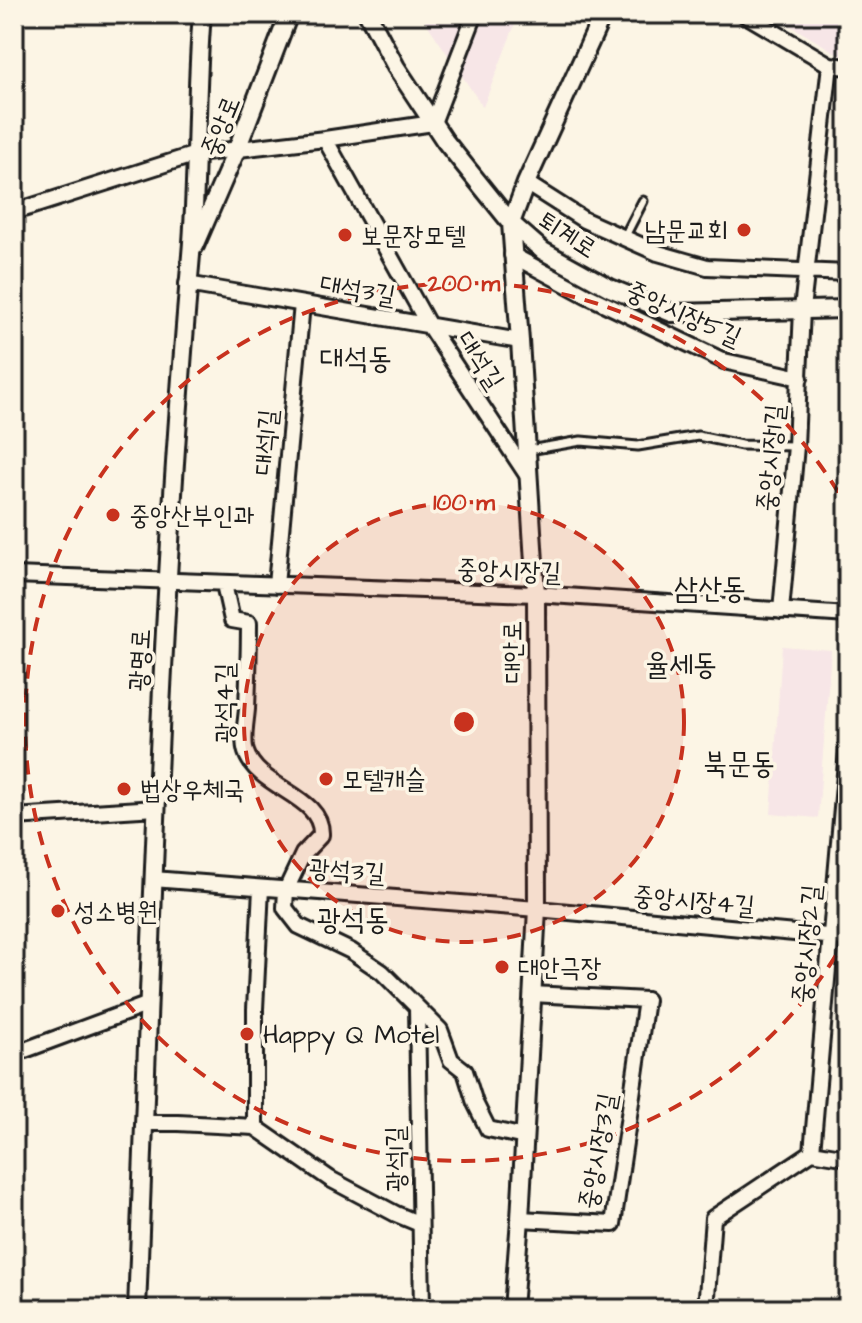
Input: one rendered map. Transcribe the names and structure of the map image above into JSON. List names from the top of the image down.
{
  "streets": {
    "street": [
      "중앙로",
      "퇴계로",
      "대석3길",
      "중앙시장5길",
      "대석길",
      "대석1길",
      "중앙시장1길",
      "중앙시장길",
      "대안로",
      "광명로",
      "광석4길",
      "광석3길",
      "중앙시장4길",
      "중앙시장2길",
      "중앙시장3길",
      "광석1길"
    ]
  },
  "crossings": [
    ["중앙로", "광명로"],
    ["퇴계로", "중앙시장1길"],
    ["퇴계로", "대안로"],
    ["대석3길", "대석길"],
    ["대석3길", "대석1길"],
    ["대석3길", "대안로"],
    ["대석3길", "광명로"],
    ["중앙시장5길", "중앙시장1길"],
    ["중앙시장5길", "대안로"],
    ["대석길", "대안로"],
    ["대석1길", "중앙시장길"],
    ["중앙시장1길", "중앙시장길"],
    ["중앙시장길", "대안로"],
    ["중앙시장길", "광명로"],
    ["중앙시장길", "광석4길"],
    ["대안로", "광석3길"],
    ["대안로", "중앙시장4길"],
    ["대안로", "중앙시장3길"],
    ["광명로", "광석3길"],
    ["광석4길", "광석3길"],
    ["광석3길", "중앙시장4길"],
    ["중앙시장4길", "중앙시장2길"]
  ],
  "districts": [
    "대석동",
    "삼산동",
    "율세동",
    "북문동",
    "광석동"
  ],
  "places": [
    "남문교회",
    "보문장모텔",
    "중앙산부인과",
    "모텔캐슬",
    "법상우체국",
    "성소병원",
    "대안극장",
    "Happy Q Motel"
  ],
  "rings": ["200 m", "100 m"]
}
